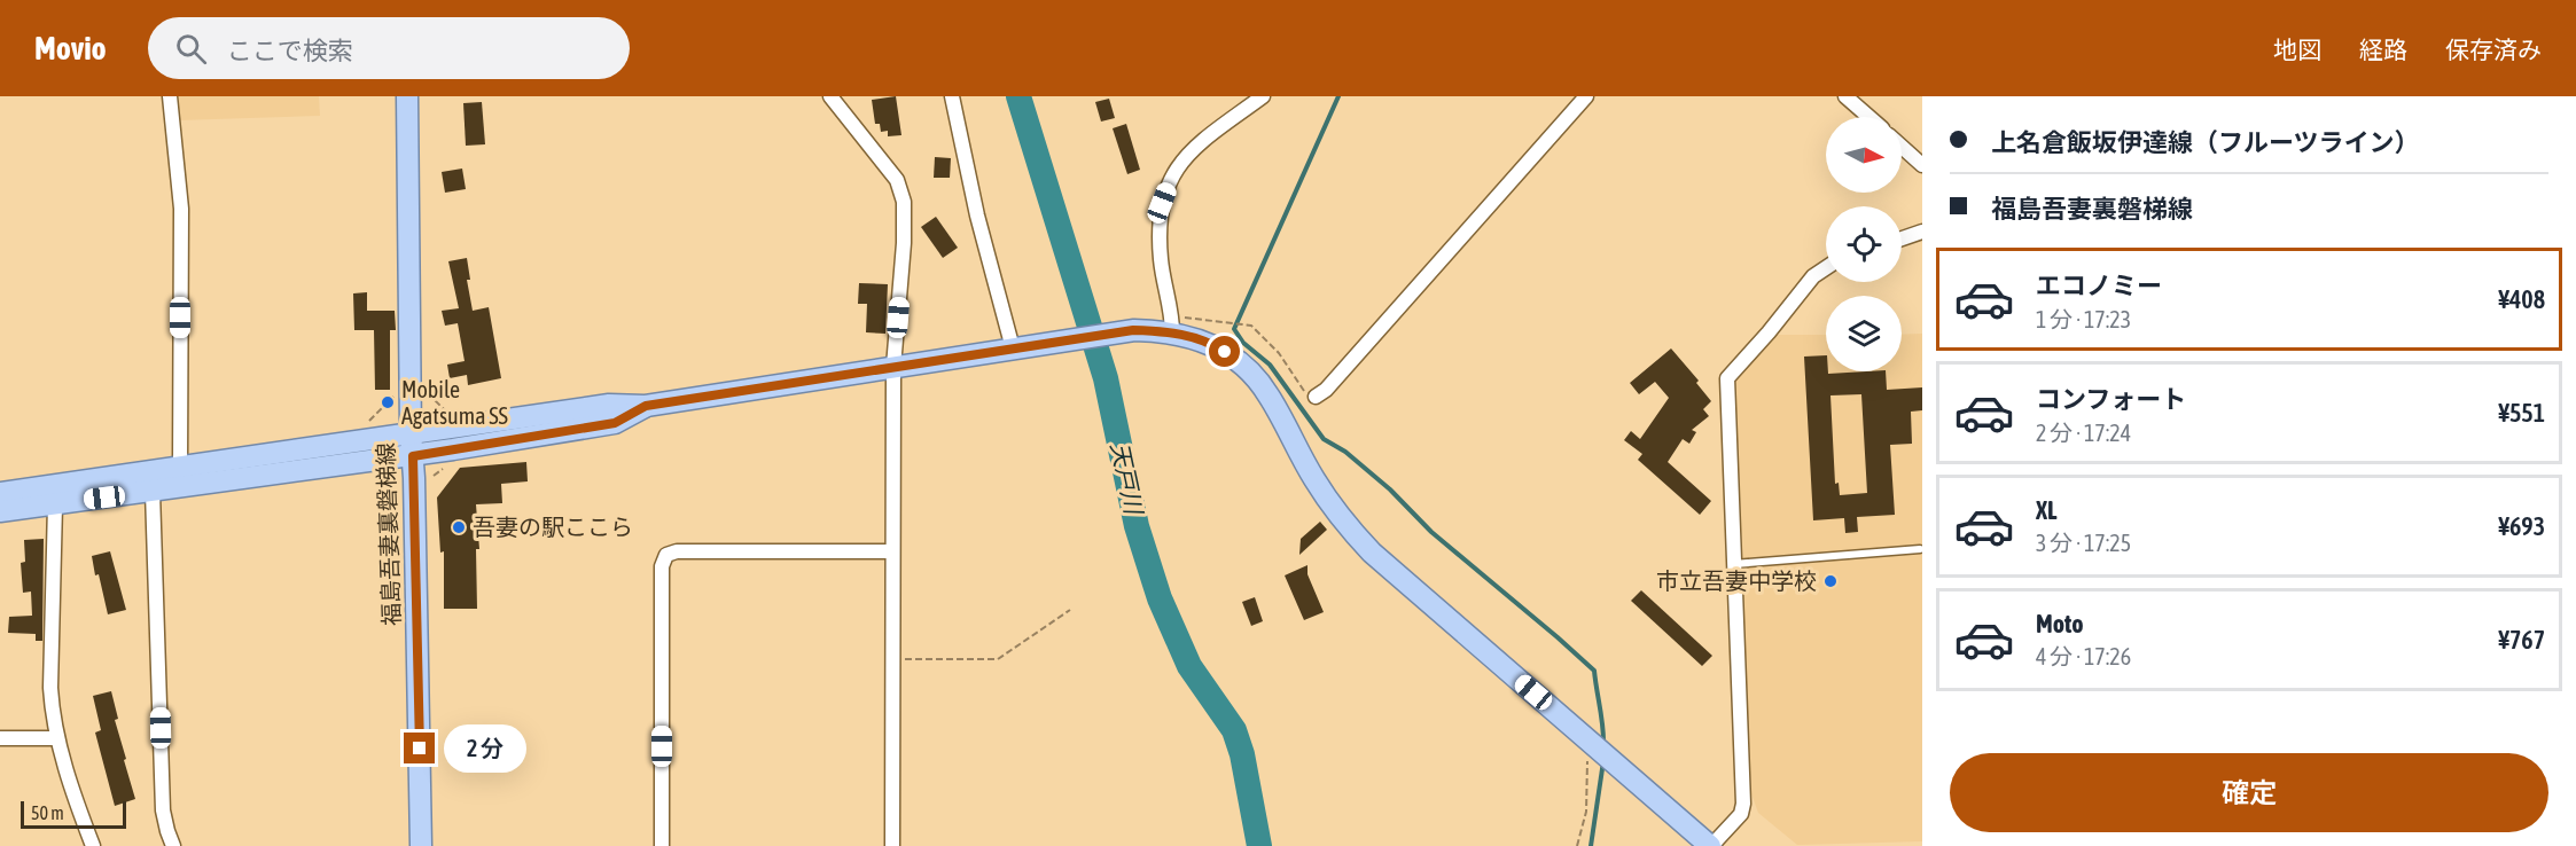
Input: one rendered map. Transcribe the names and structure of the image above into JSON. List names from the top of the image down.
{
  "streets": {
    "main road": ["福島吾妻裏磐梯線"]
  },
  "water": ["天戸川"],
  "places": ["Mobile Agatsuma SS", "吾妻の駅ここら", "市立吾妻中学校"],
  "scale_bar": "50 m",
  "north": "right",
  "page": {
    "header": "Movio",
    "search": "ここで検索",
    "nav": ["地図", "経路", "保存済み"],
    "banner": ["上名倉飯坂伊達線（フルーツライン）", "福島吾妻裏磐梯線"],
    "list": [
      {
        "name": "エコノミー",
        "note": "1 分 · 17:23",
        "value": "¥408"
      },
      {
        "name": "コンフォート",
        "note": "2 分 · 17:24",
        "value": "¥551"
      },
      {
        "name": "XL",
        "note": "3 分 · 17:25",
        "value": "¥693"
      },
      {
        "name": "Moto",
        "note": "4 分 · 17:26",
        "value": "¥767"
      }
    ],
    "bubble": "2 分",
    "buttons": "確定",
    "scale": "50 m"
  }
}
